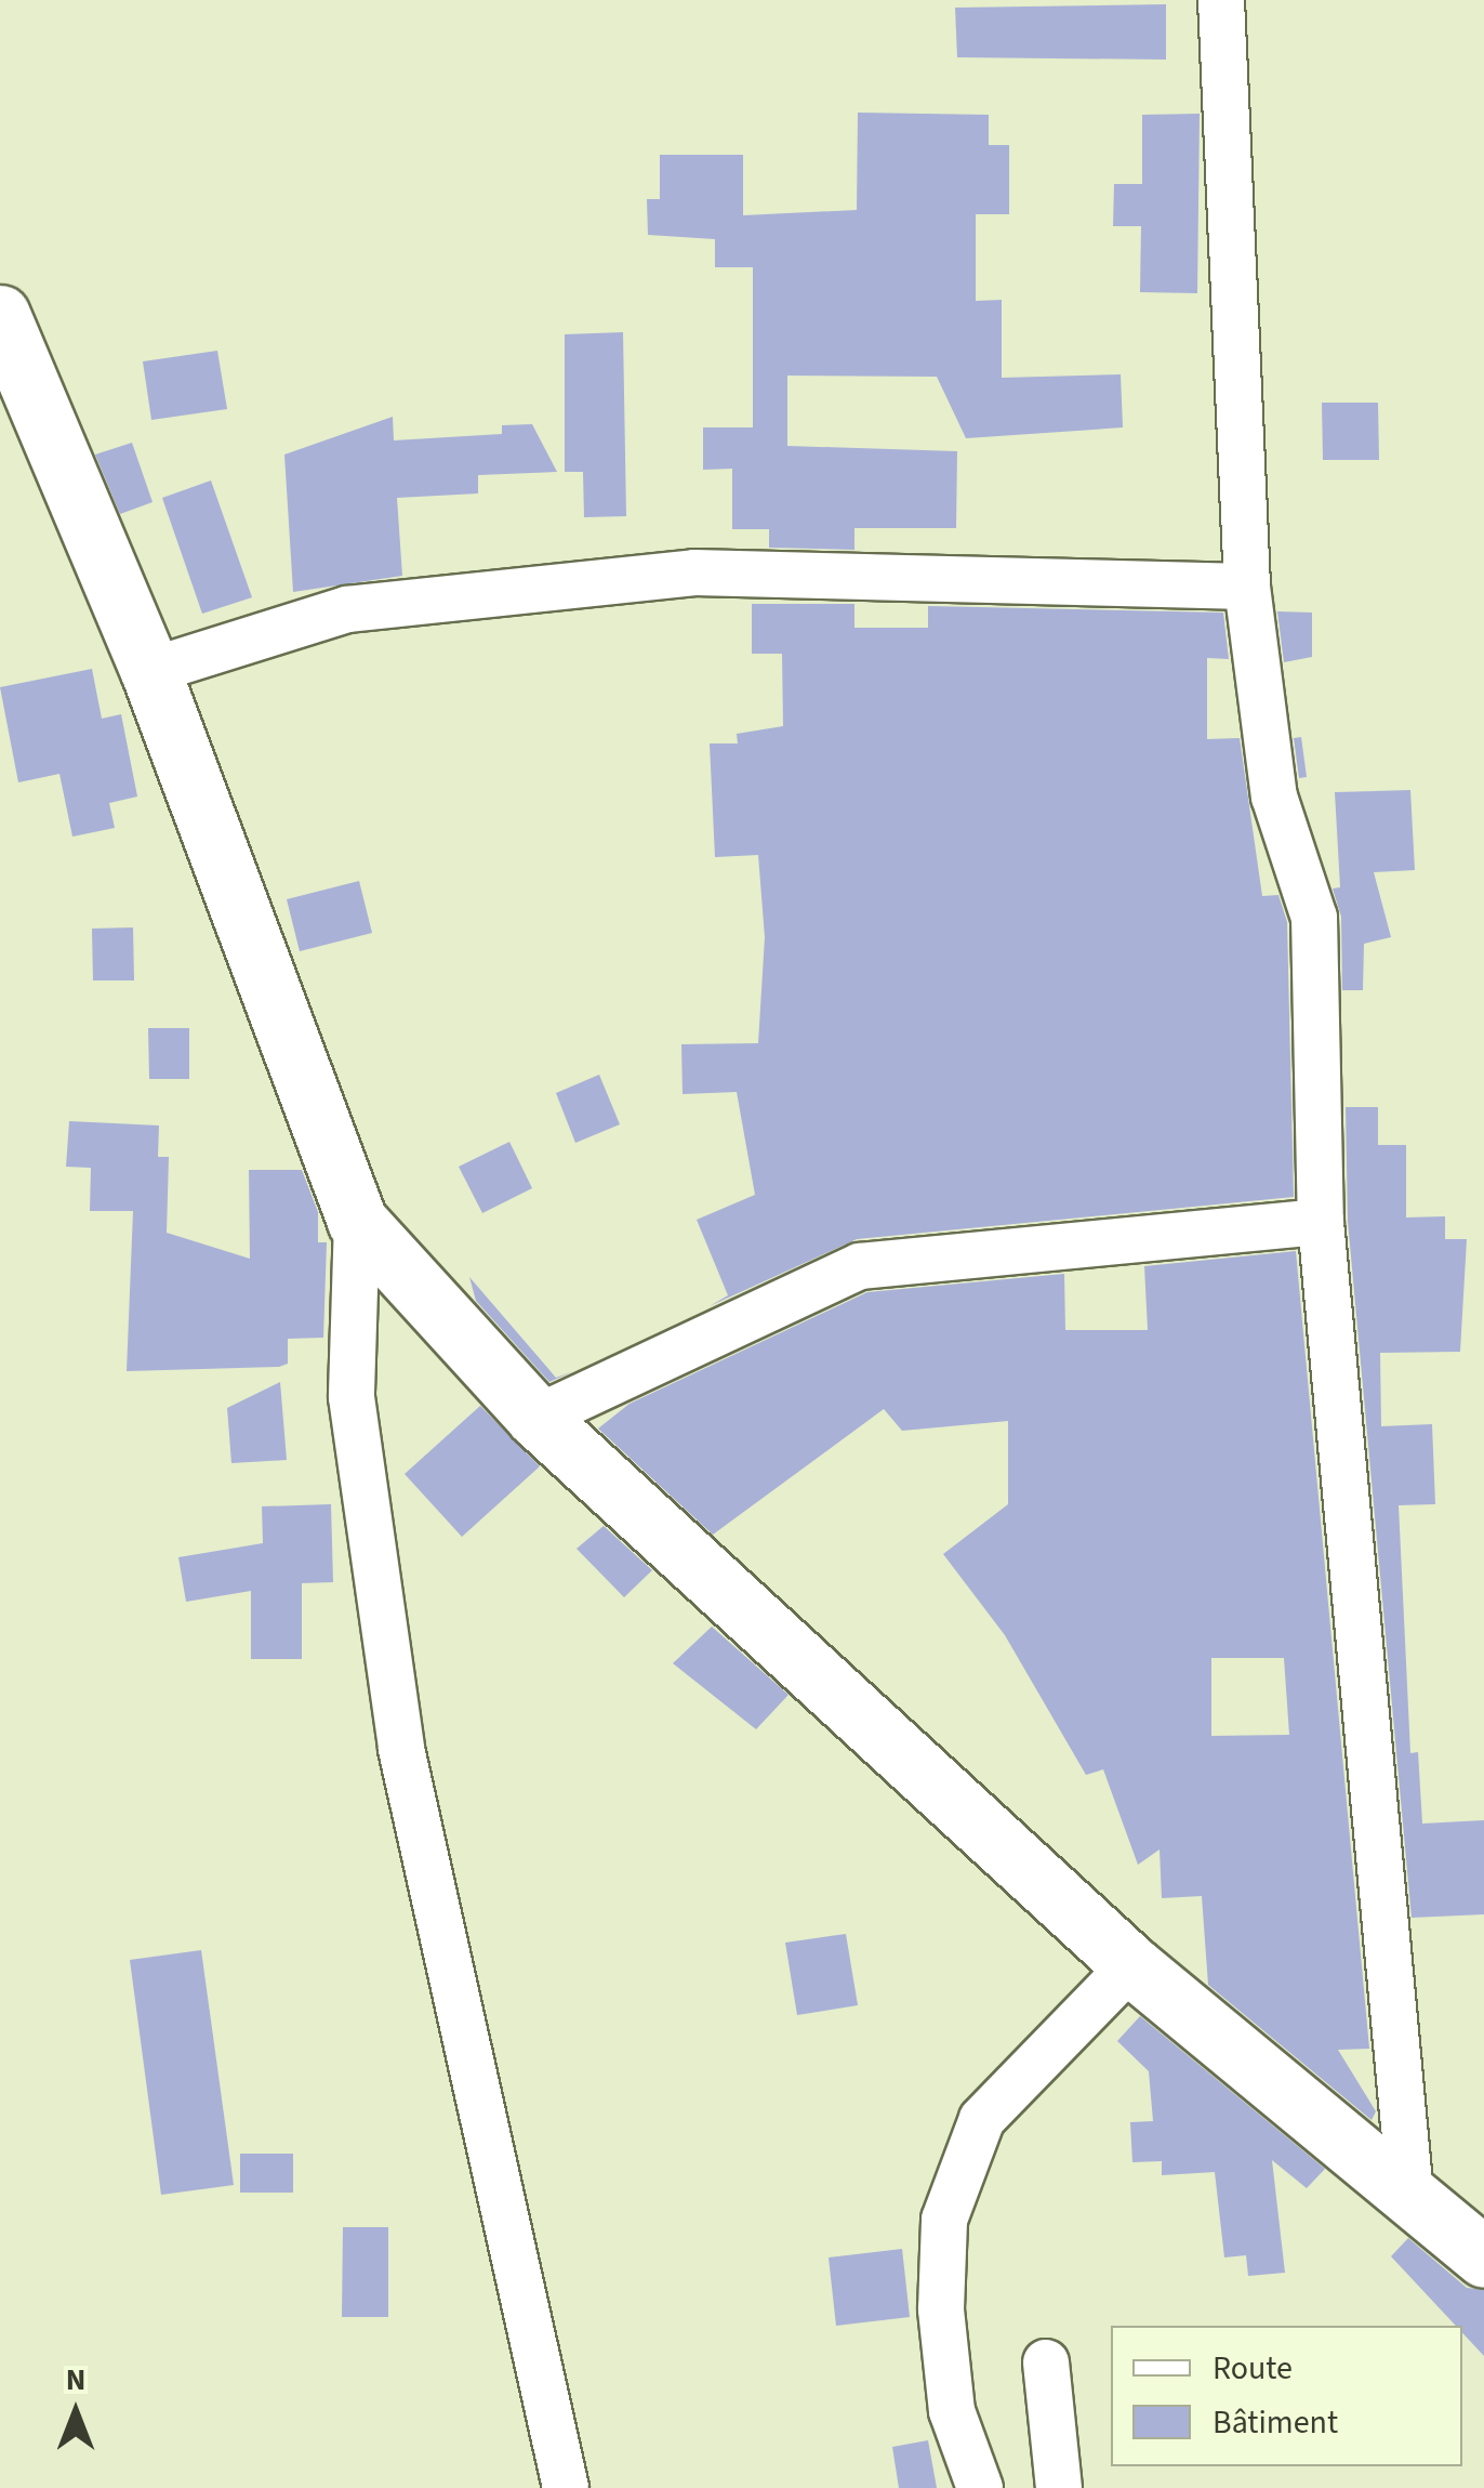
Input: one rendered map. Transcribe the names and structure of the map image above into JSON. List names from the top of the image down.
{
  "legend": ["Route", "Bâtiment"],
  "north": "top"
}
